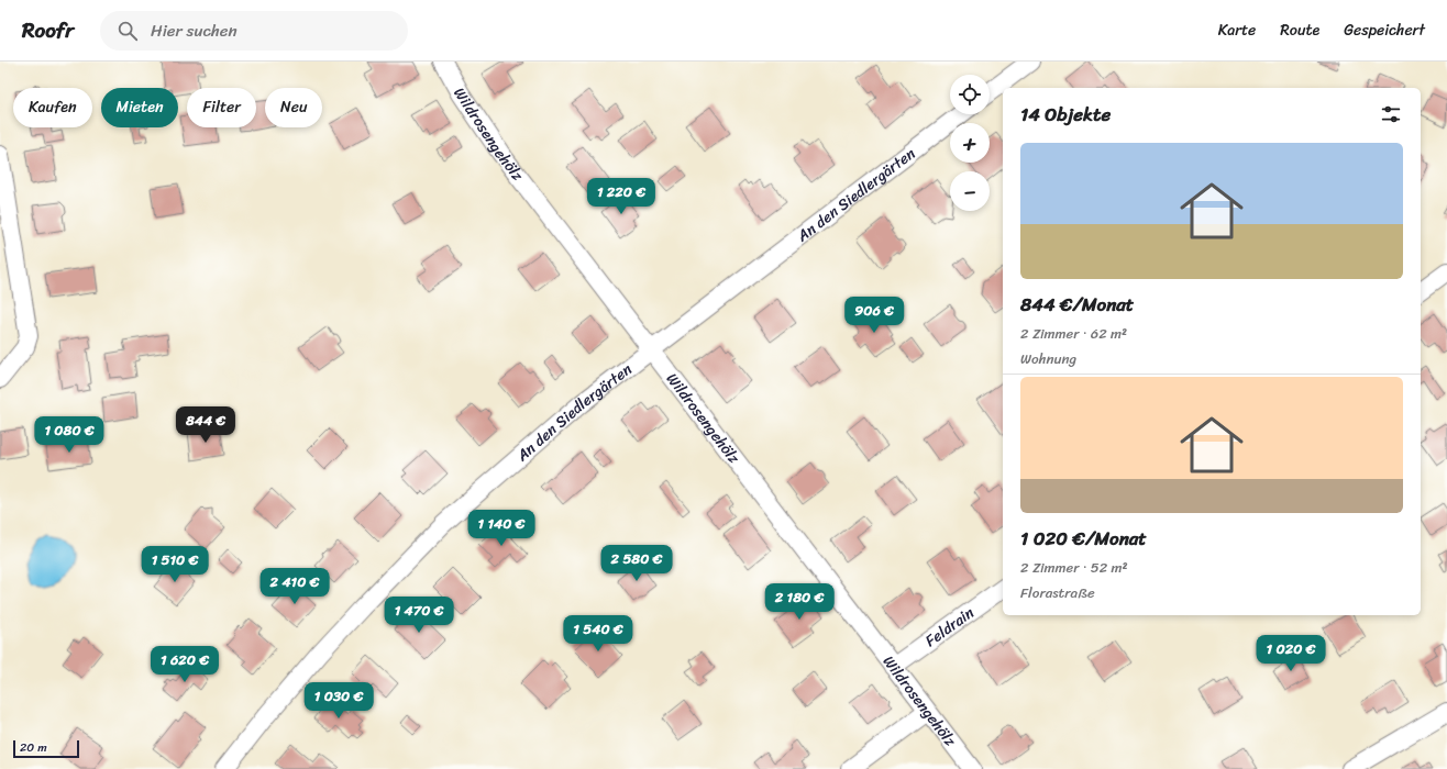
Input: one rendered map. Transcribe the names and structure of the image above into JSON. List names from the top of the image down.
{
  "streets": {
    "street": ["Wildrosengehölz", "An den Siedlergärten", "Feldrain"]
  },
  "crossings": [
    ["Wildrosengehölz", "An den Siedlergärten"],
    ["Wildrosengehölz", "Feldrain"]
  ],
  "scale_bar": "20 m",
  "page": {
    "header": "Roofr",
    "search": "Hier suchen",
    "nav": ["Karte", "Route", "Gespeichert"],
    "map_buttons": ["+", "−"],
    "chip": [
      "Kaufen",
      "Mieten",
      "Filter",
      "Neu"
    ],
    "heading": "14 Objekte",
    "list": [
      {
        "name": "844 €/Monat",
        "note": "2 Zimmer · 62 m² · Wohnung"
      },
      {
        "name": "1 020 €/Monat",
        "note": "2 Zimmer · 52 m² · Florastraße"
      }
    ],
    "price": [
      "1 220 €",
      "906 €",
      "844 €",
      "1 080 €",
      "1 140 €",
      "2 580 €",
      "1 510 €",
      "2 410 €",
      "2 180 €",
      "1 470 €",
      "1 540 €",
      "1 020 €",
      "1 620 €",
      "1 030 €"
    ],
    "scale": "20 m"
  }
}
